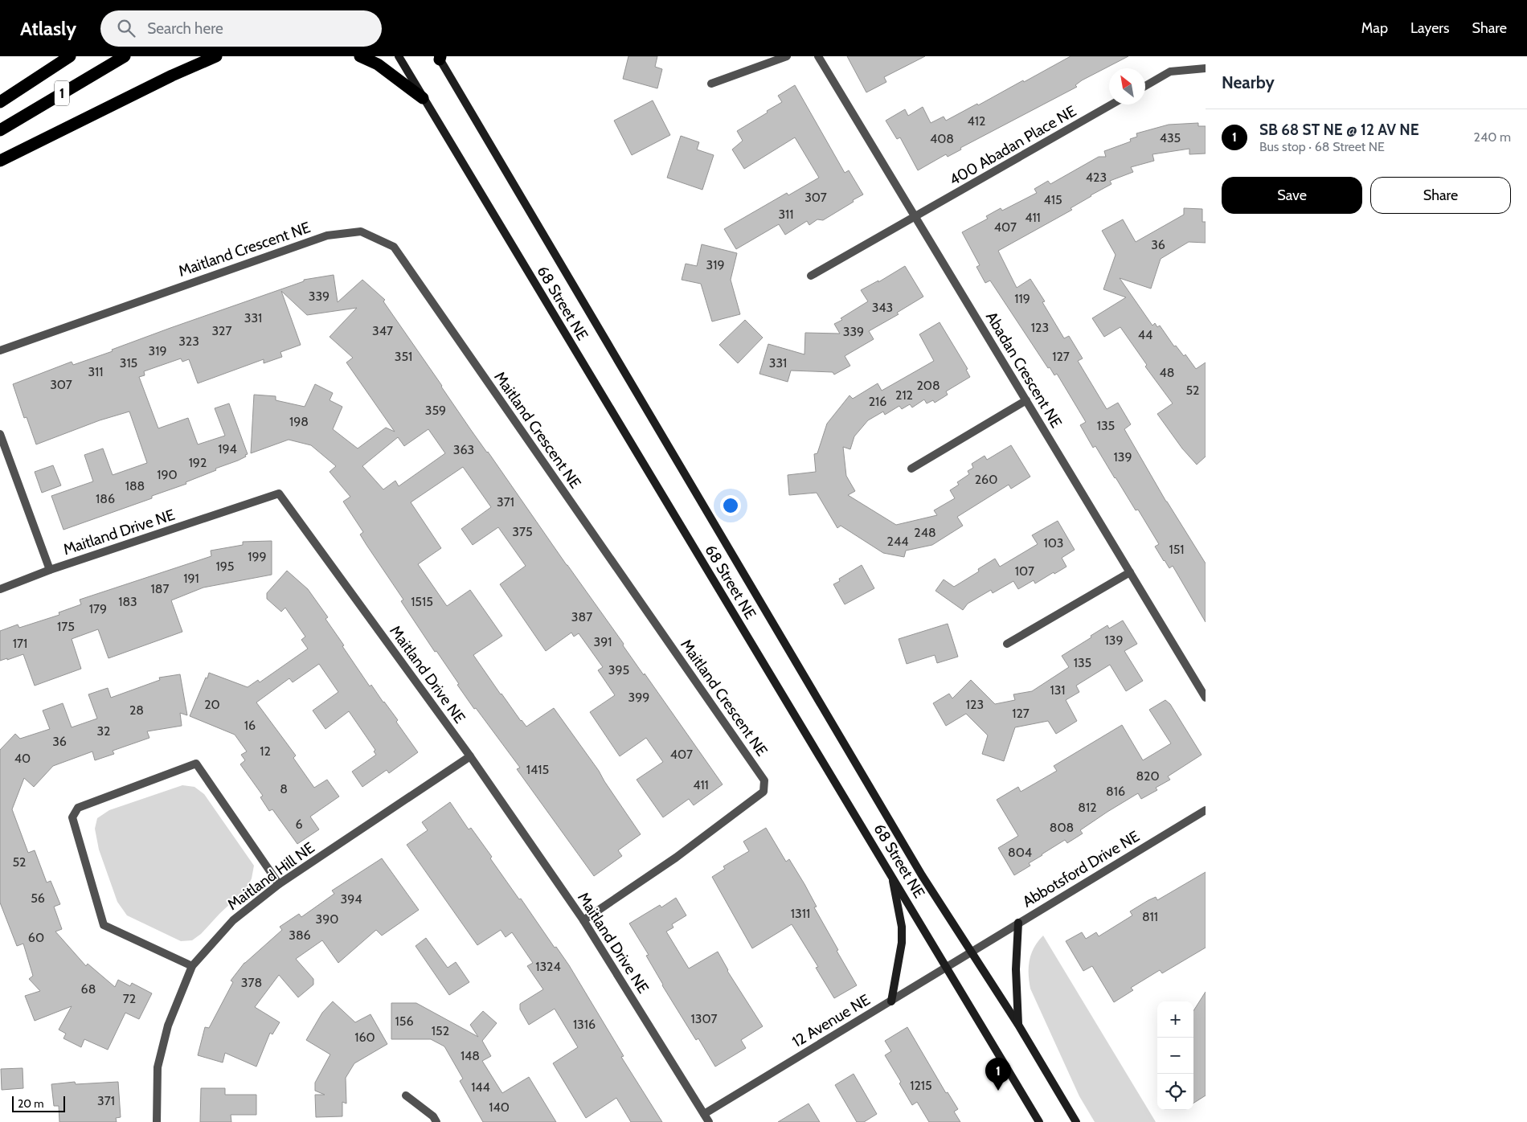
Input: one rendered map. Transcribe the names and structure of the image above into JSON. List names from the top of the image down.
{
  "streets": {
    "highway": ["1"],
    "main road": ["68 Street NE"],
    "street": [
      "400 Abadan Place NE",
      "Maitland Crescent NE",
      "Abadan Crescent NE",
      "Maitland Drive NE",
      "Abbotsford Drive NE",
      "Maitland Hill NE",
      "12 Avenue NE"
    ]
  },
  "crossings": [
    ["400 Abadan Place NE", "Abadan Crescent NE"],
    ["Maitland Crescent NE", "Maitland Drive NE"],
    ["68 Street NE", "Abbotsford Drive NE"],
    ["68 Street NE", "12 Avenue NE"],
    ["Maitland Drive NE", "Maitland Hill NE"],
    ["Maitland Drive NE", "12 Avenue NE"],
    ["Abbotsford Drive NE", "12 Avenue NE"]
  ],
  "house_numbers": [
    "412",
    "435",
    "408",
    "423",
    "307",
    "415",
    "311",
    "411",
    "407",
    "36",
    "319",
    "339",
    "119",
    "343",
    "331",
    "123",
    "327",
    "347",
    "339",
    "44",
    "323",
    "319",
    "351",
    "127",
    "315",
    "331",
    "311",
    "48",
    "307",
    "208",
    "52",
    "212",
    "216",
    "359",
    "198",
    "135",
    "194",
    "363",
    "139",
    "192",
    "190",
    "260",
    "188",
    "186",
    "371",
    "375",
    "248",
    "244",
    "103",
    "151",
    "199",
    "195",
    "107",
    "191",
    "187",
    "183",
    "1515",
    "179",
    "387",
    "175",
    "139",
    "391",
    "171",
    "135",
    "395",
    "131",
    "399",
    "20",
    "123",
    "28",
    "127",
    "16",
    "32",
    "36",
    "12",
    "407",
    "40",
    "1415",
    "820",
    "411",
    "8",
    "816",
    "812",
    "6",
    "808",
    "804",
    "52",
    "56",
    "394",
    "1311",
    "811",
    "390",
    "386",
    "60",
    "1324",
    "378",
    "68",
    "72",
    "1307",
    "156",
    "1316",
    "152",
    "160",
    "148",
    "1215",
    "144",
    "371",
    "140"
  ],
  "scale_bar": "20 m",
  "north": "top left",
  "page": {
    "header": "Atlasly",
    "search": "Search here",
    "nav": ["Map", "Layers", "Share"],
    "heading": "Nearby",
    "list": [
      {
        "mark": "1",
        "name": "SB 68 ST NE @ 12 AV NE",
        "note": "Bus stop · 68 Street NE",
        "value": "240 m"
      }
    ],
    "buttons": ["Save", "Share"],
    "map_buttons": ["+", "−"],
    "pins": "1",
    "scale": "20 m"
  }
}
